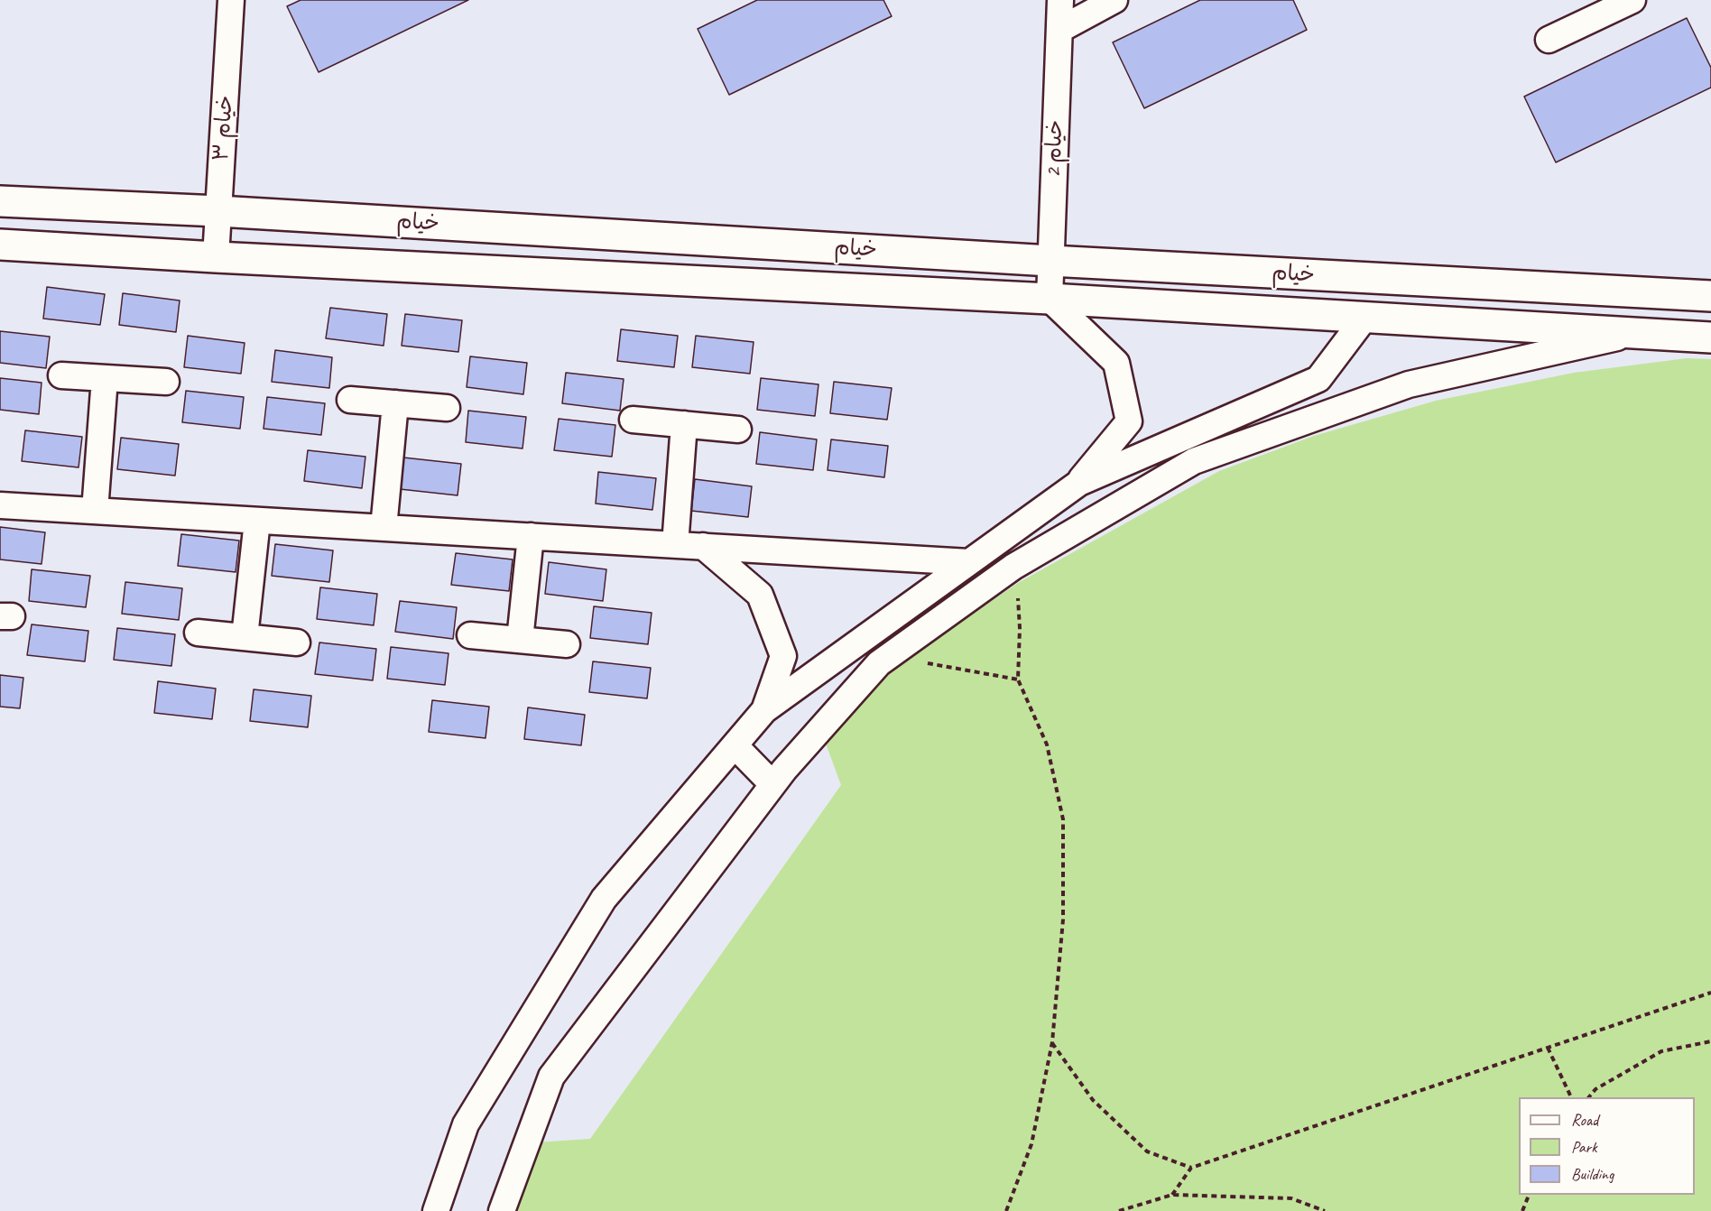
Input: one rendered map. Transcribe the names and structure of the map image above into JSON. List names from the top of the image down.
{
  "streets": {
    "street": ["خیام ۳", "خیام 2", "خیام"]
  },
  "crossings": [
    ["خیام ۳", "خیام"],
    ["خیام 2", "خیام"]
  ],
  "legend": ["Road", "Park", "Building"]
}
